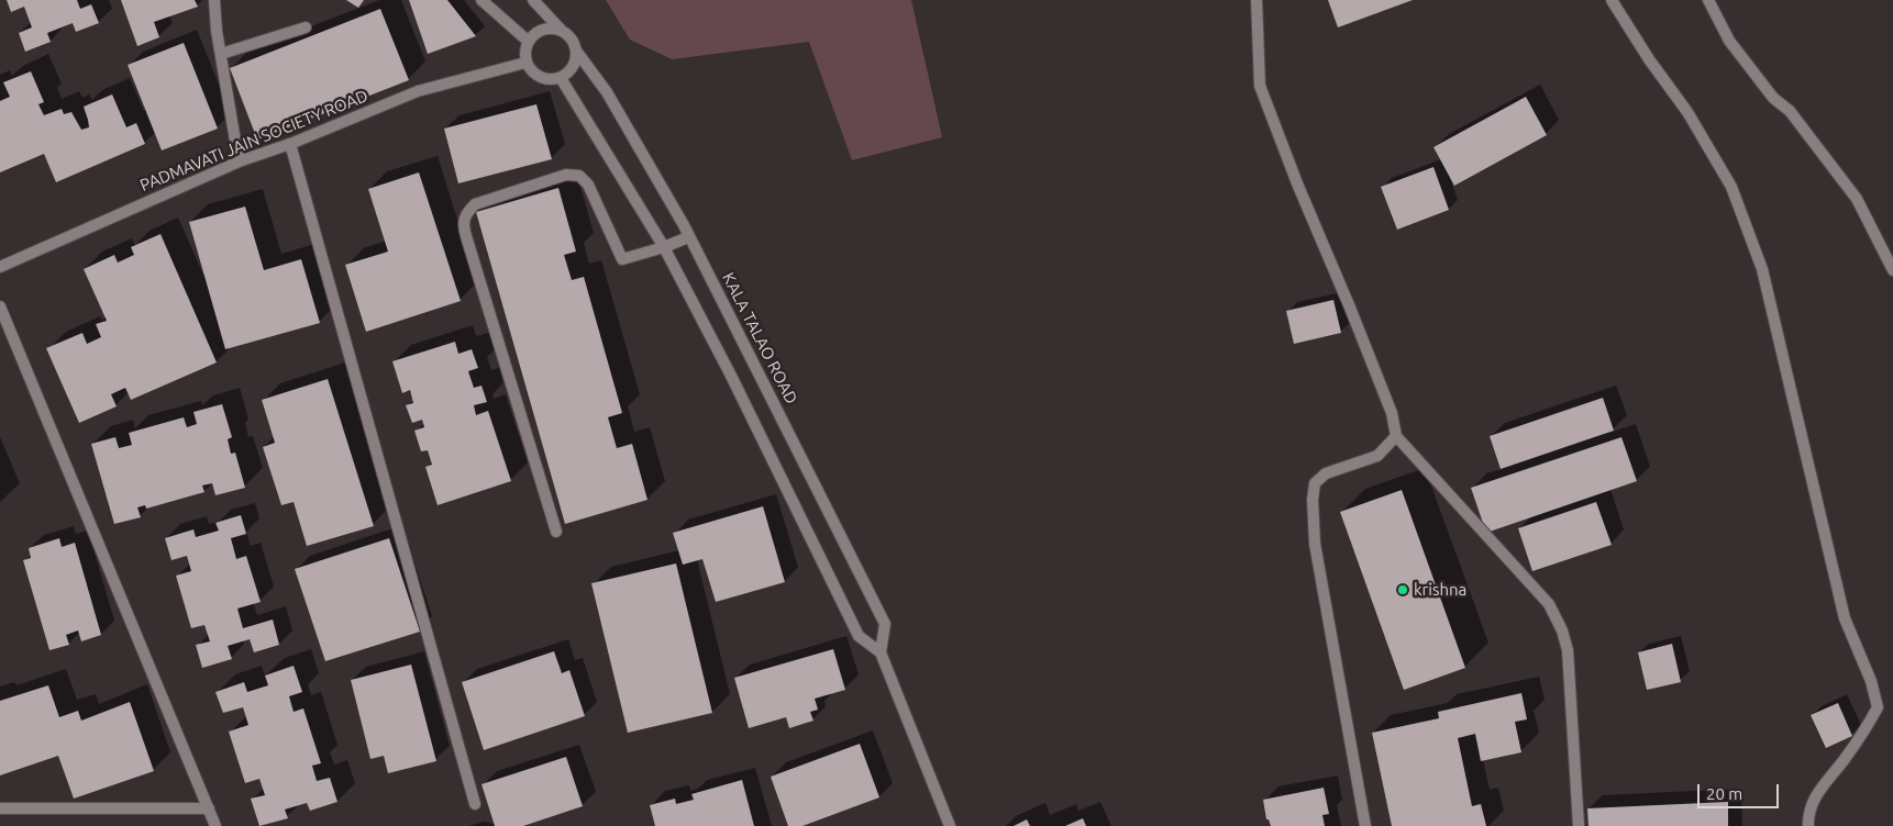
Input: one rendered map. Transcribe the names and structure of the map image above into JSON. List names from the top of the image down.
{
  "streets": {
    "street": ["PADMAVATI JAIN SOCIETY ROAD", "KALA TALAO ROAD"]
  },
  "crossings": [
    ["PADMAVATI JAIN SOCIETY ROAD", "KALA TALAO ROAD"]
  ],
  "places": ["krishna"],
  "scale_bar": "20 m"
}
